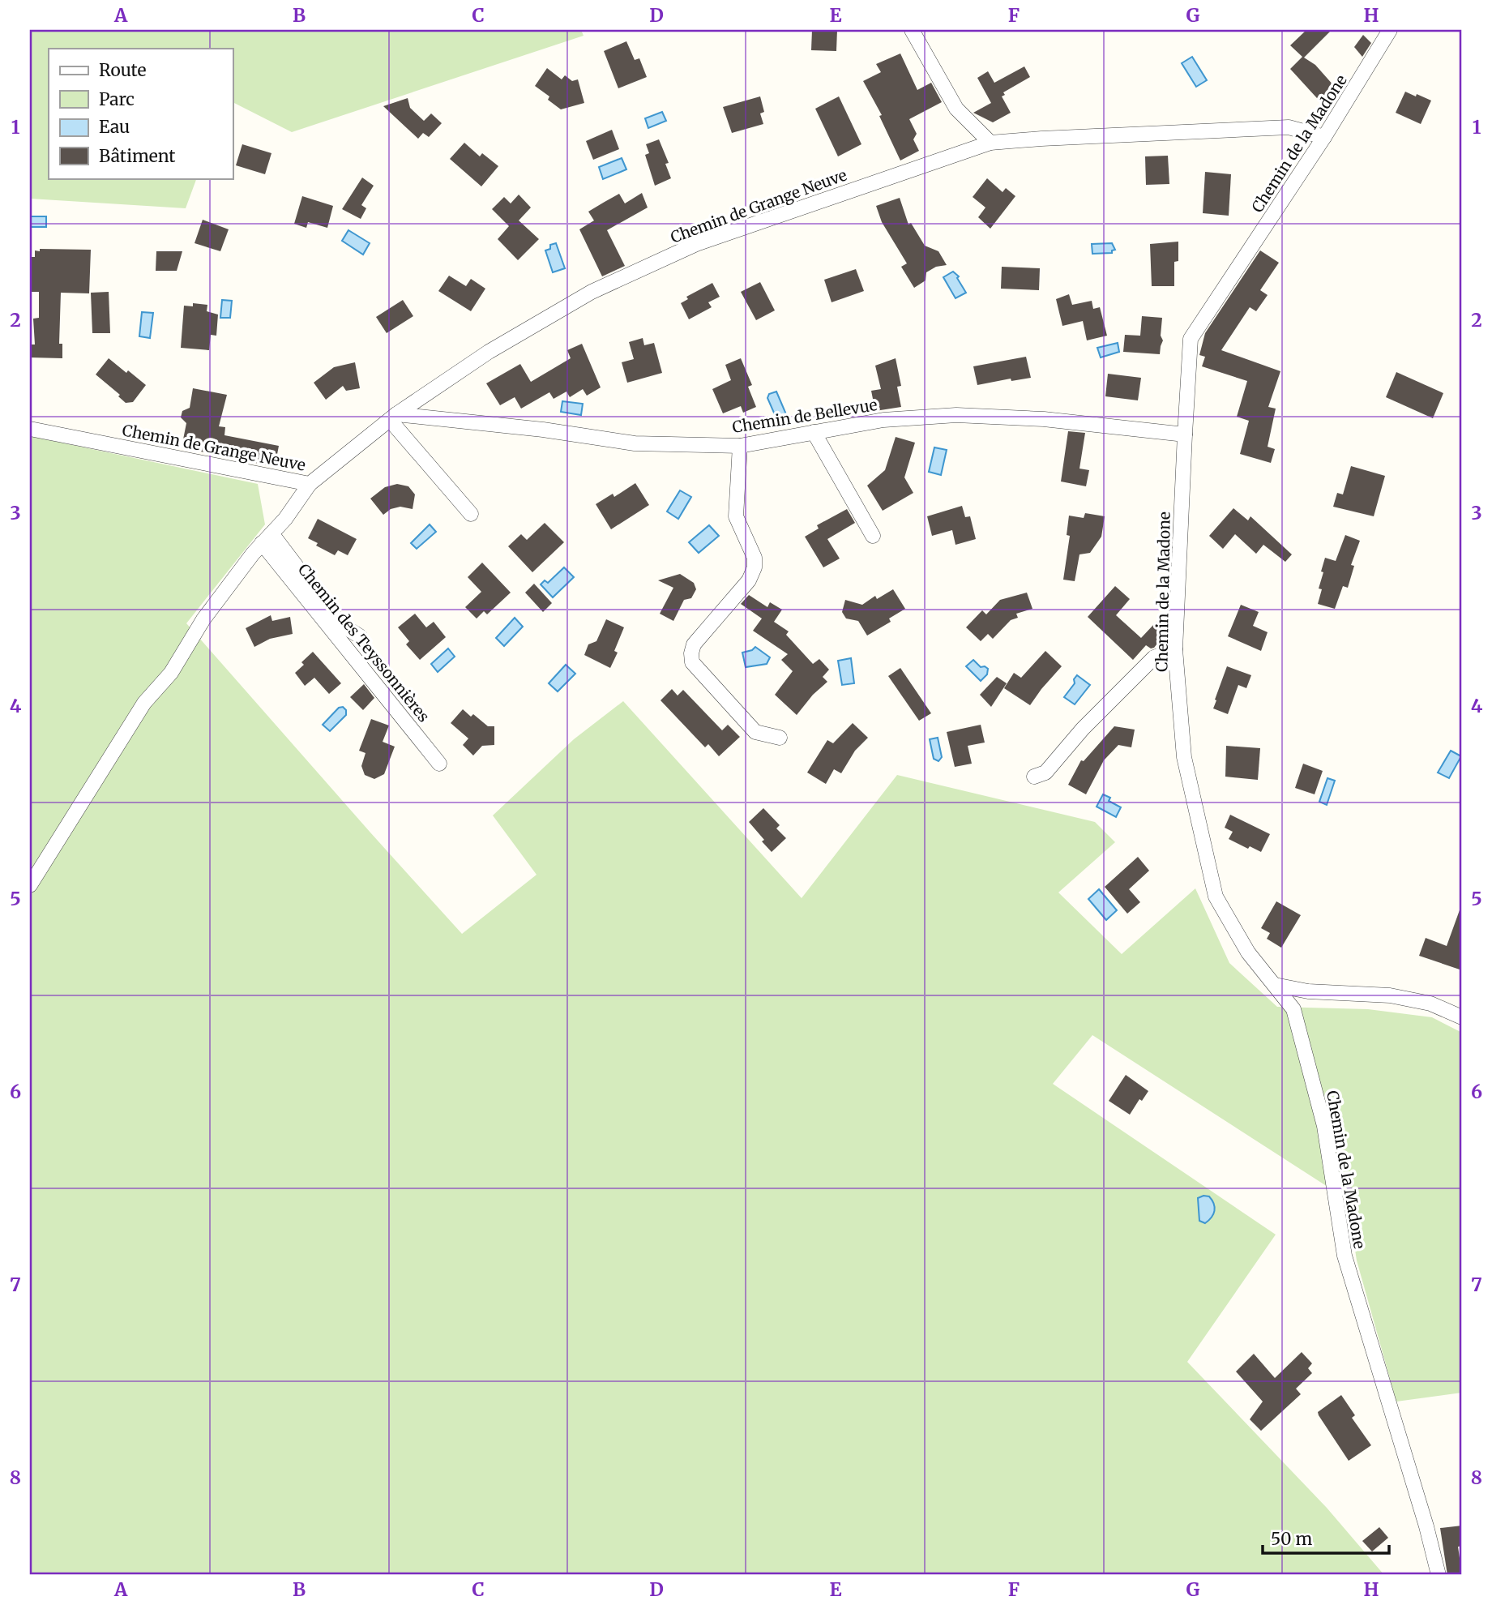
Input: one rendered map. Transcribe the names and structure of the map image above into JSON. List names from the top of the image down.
{
  "streets": {
    "street": [
      "Chemin de la Madone",
      "Chemin de Grange Neuve",
      "Chemin de Bellevue",
      "Chemin des Teyssonnières"
    ]
  },
  "crossings": [
    ["Chemin de la Madone", "Chemin de Grange Neuve"],
    ["Chemin de la Madone", "Chemin de Bellevue"],
    ["Chemin de Grange Neuve", "Chemin de Bellevue"]
  ],
  "legend": [
    "Route",
    "Parc",
    "Eau",
    "Bâtiment"
  ],
  "scale_bar": "50 m",
  "grid": {
    "columns": [
      "A",
      "B",
      "C",
      "D",
      "E",
      "F",
      "G",
      "H"
    ],
    "rows": [
      "1",
      "2",
      "3",
      "4",
      "5",
      "6",
      "7",
      "8"
    ]
  }
}
